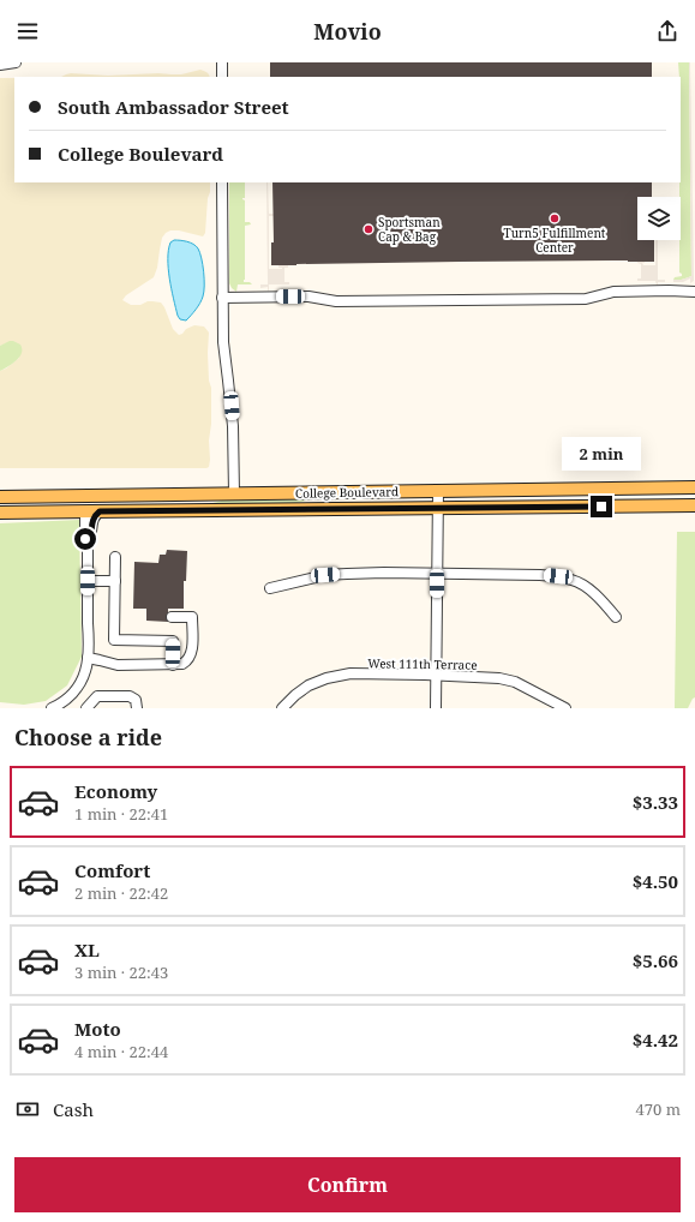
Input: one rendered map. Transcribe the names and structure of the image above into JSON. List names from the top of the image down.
{
  "streets": {
    "main road": ["College Boulevard"],
    "street": ["West 111th Terrace"]
  },
  "places": ["Turn5 Fulfillment Center", "Sportsman Cap & Bag"],
  "page": {
    "header": "Movio",
    "banner": ["South Ambassador Street", "College Boulevard"],
    "bubble": "2 min",
    "heading": "Choose a ride",
    "list": [
      {
        "name": "Economy",
        "note": "1 min · 22:41",
        "value": "$3.33"
      },
      {
        "name": "Comfort",
        "note": "2 min · 22:42",
        "value": "$4.50"
      },
      {
        "name": "XL",
        "note": "3 min · 22:43",
        "value": "$5.66"
      },
      {
        "name": "Moto",
        "note": "4 min · 22:44",
        "value": "$4.42"
      }
    ],
    "pay": ["Cash", "470 m"],
    "buttons": "Confirm"
  }
}
